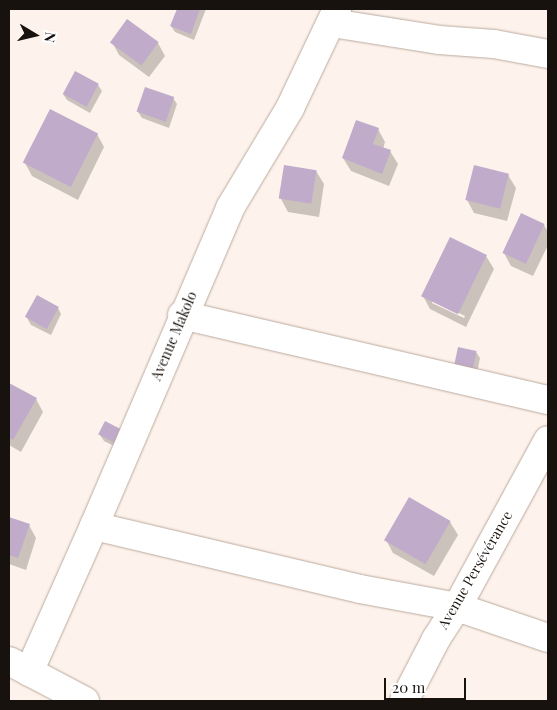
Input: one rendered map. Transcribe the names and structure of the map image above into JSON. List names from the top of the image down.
{
  "streets": {
    "street": ["Avenue Makolo", "Avenue Persévérance"]
  },
  "scale_bar": "20 m",
  "north": "right"
}
